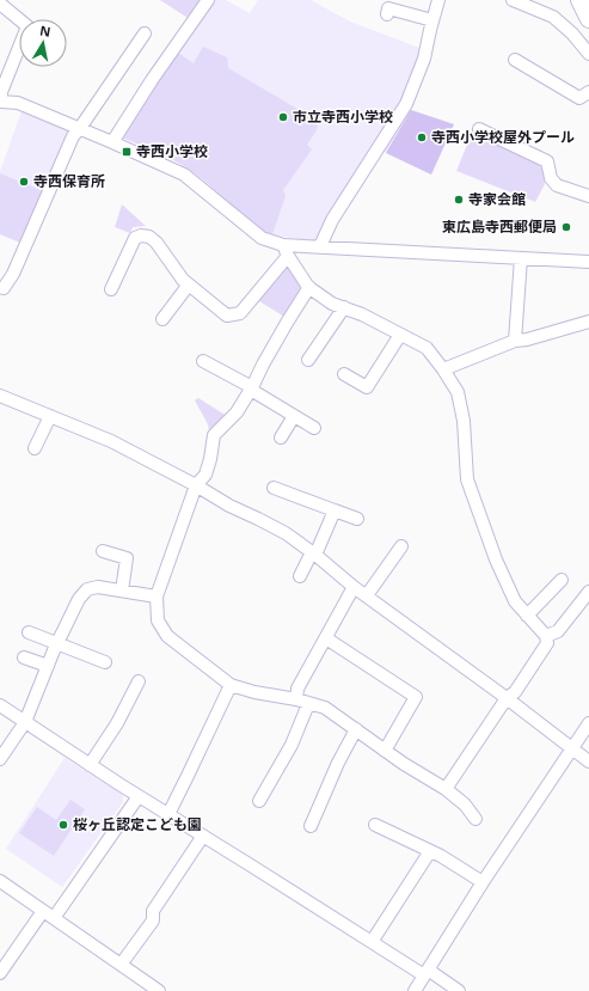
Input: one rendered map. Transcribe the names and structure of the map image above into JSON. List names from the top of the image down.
{
  "places": {
    "other": [
      "市立寺西小学校",
      "寺西小学校屋外プール",
      "寺西保育所",
      "寺家会館",
      "東広島寺西郵便局",
      "桜ヶ丘認定こども園"
    ],
    "transit": ["寺西小学校"]
  },
  "north": "top"
}
